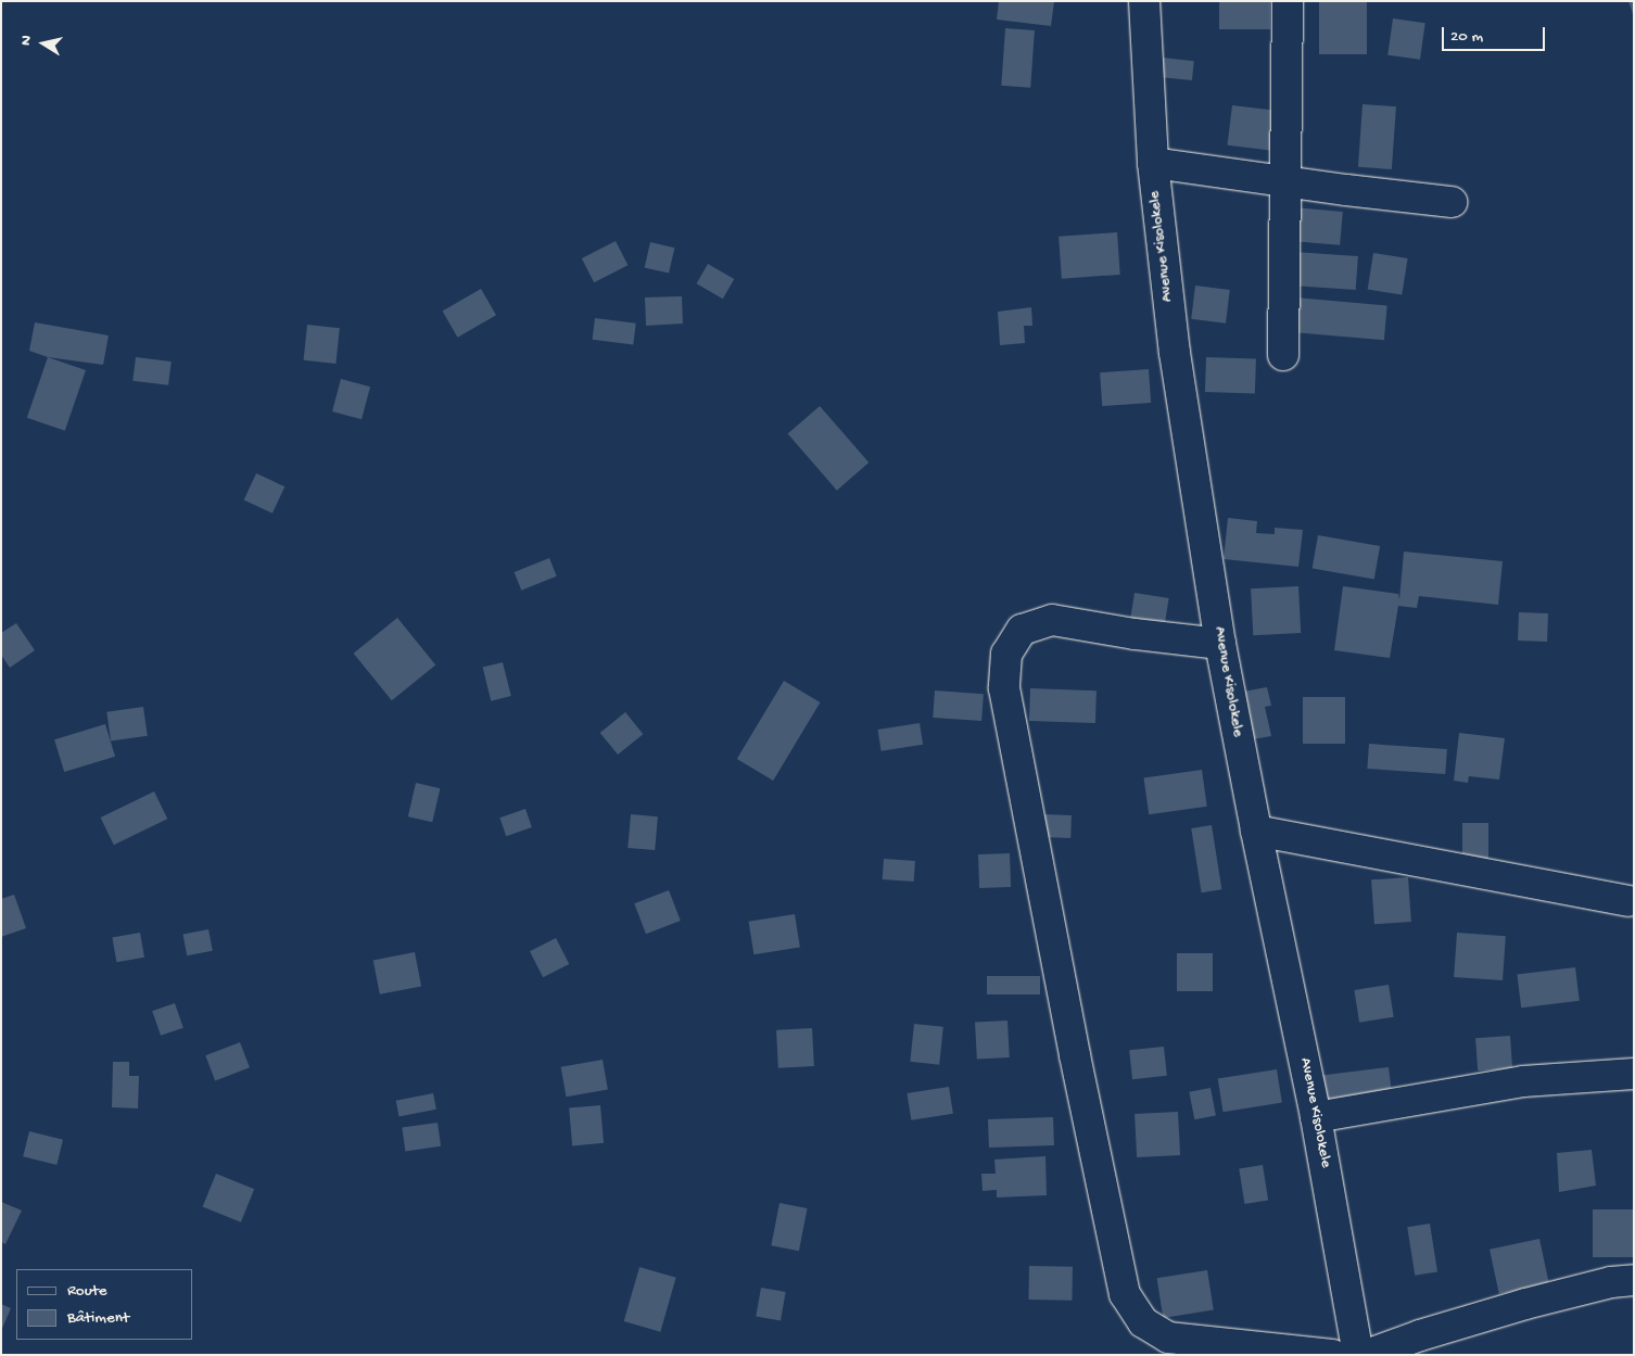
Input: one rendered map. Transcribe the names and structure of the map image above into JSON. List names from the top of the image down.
{
  "streets": {
    "street": ["Avenue Kisolokele"]
  },
  "legend": ["Route", "Bâtiment"],
  "scale_bar": "20 m",
  "north": "left"
}
